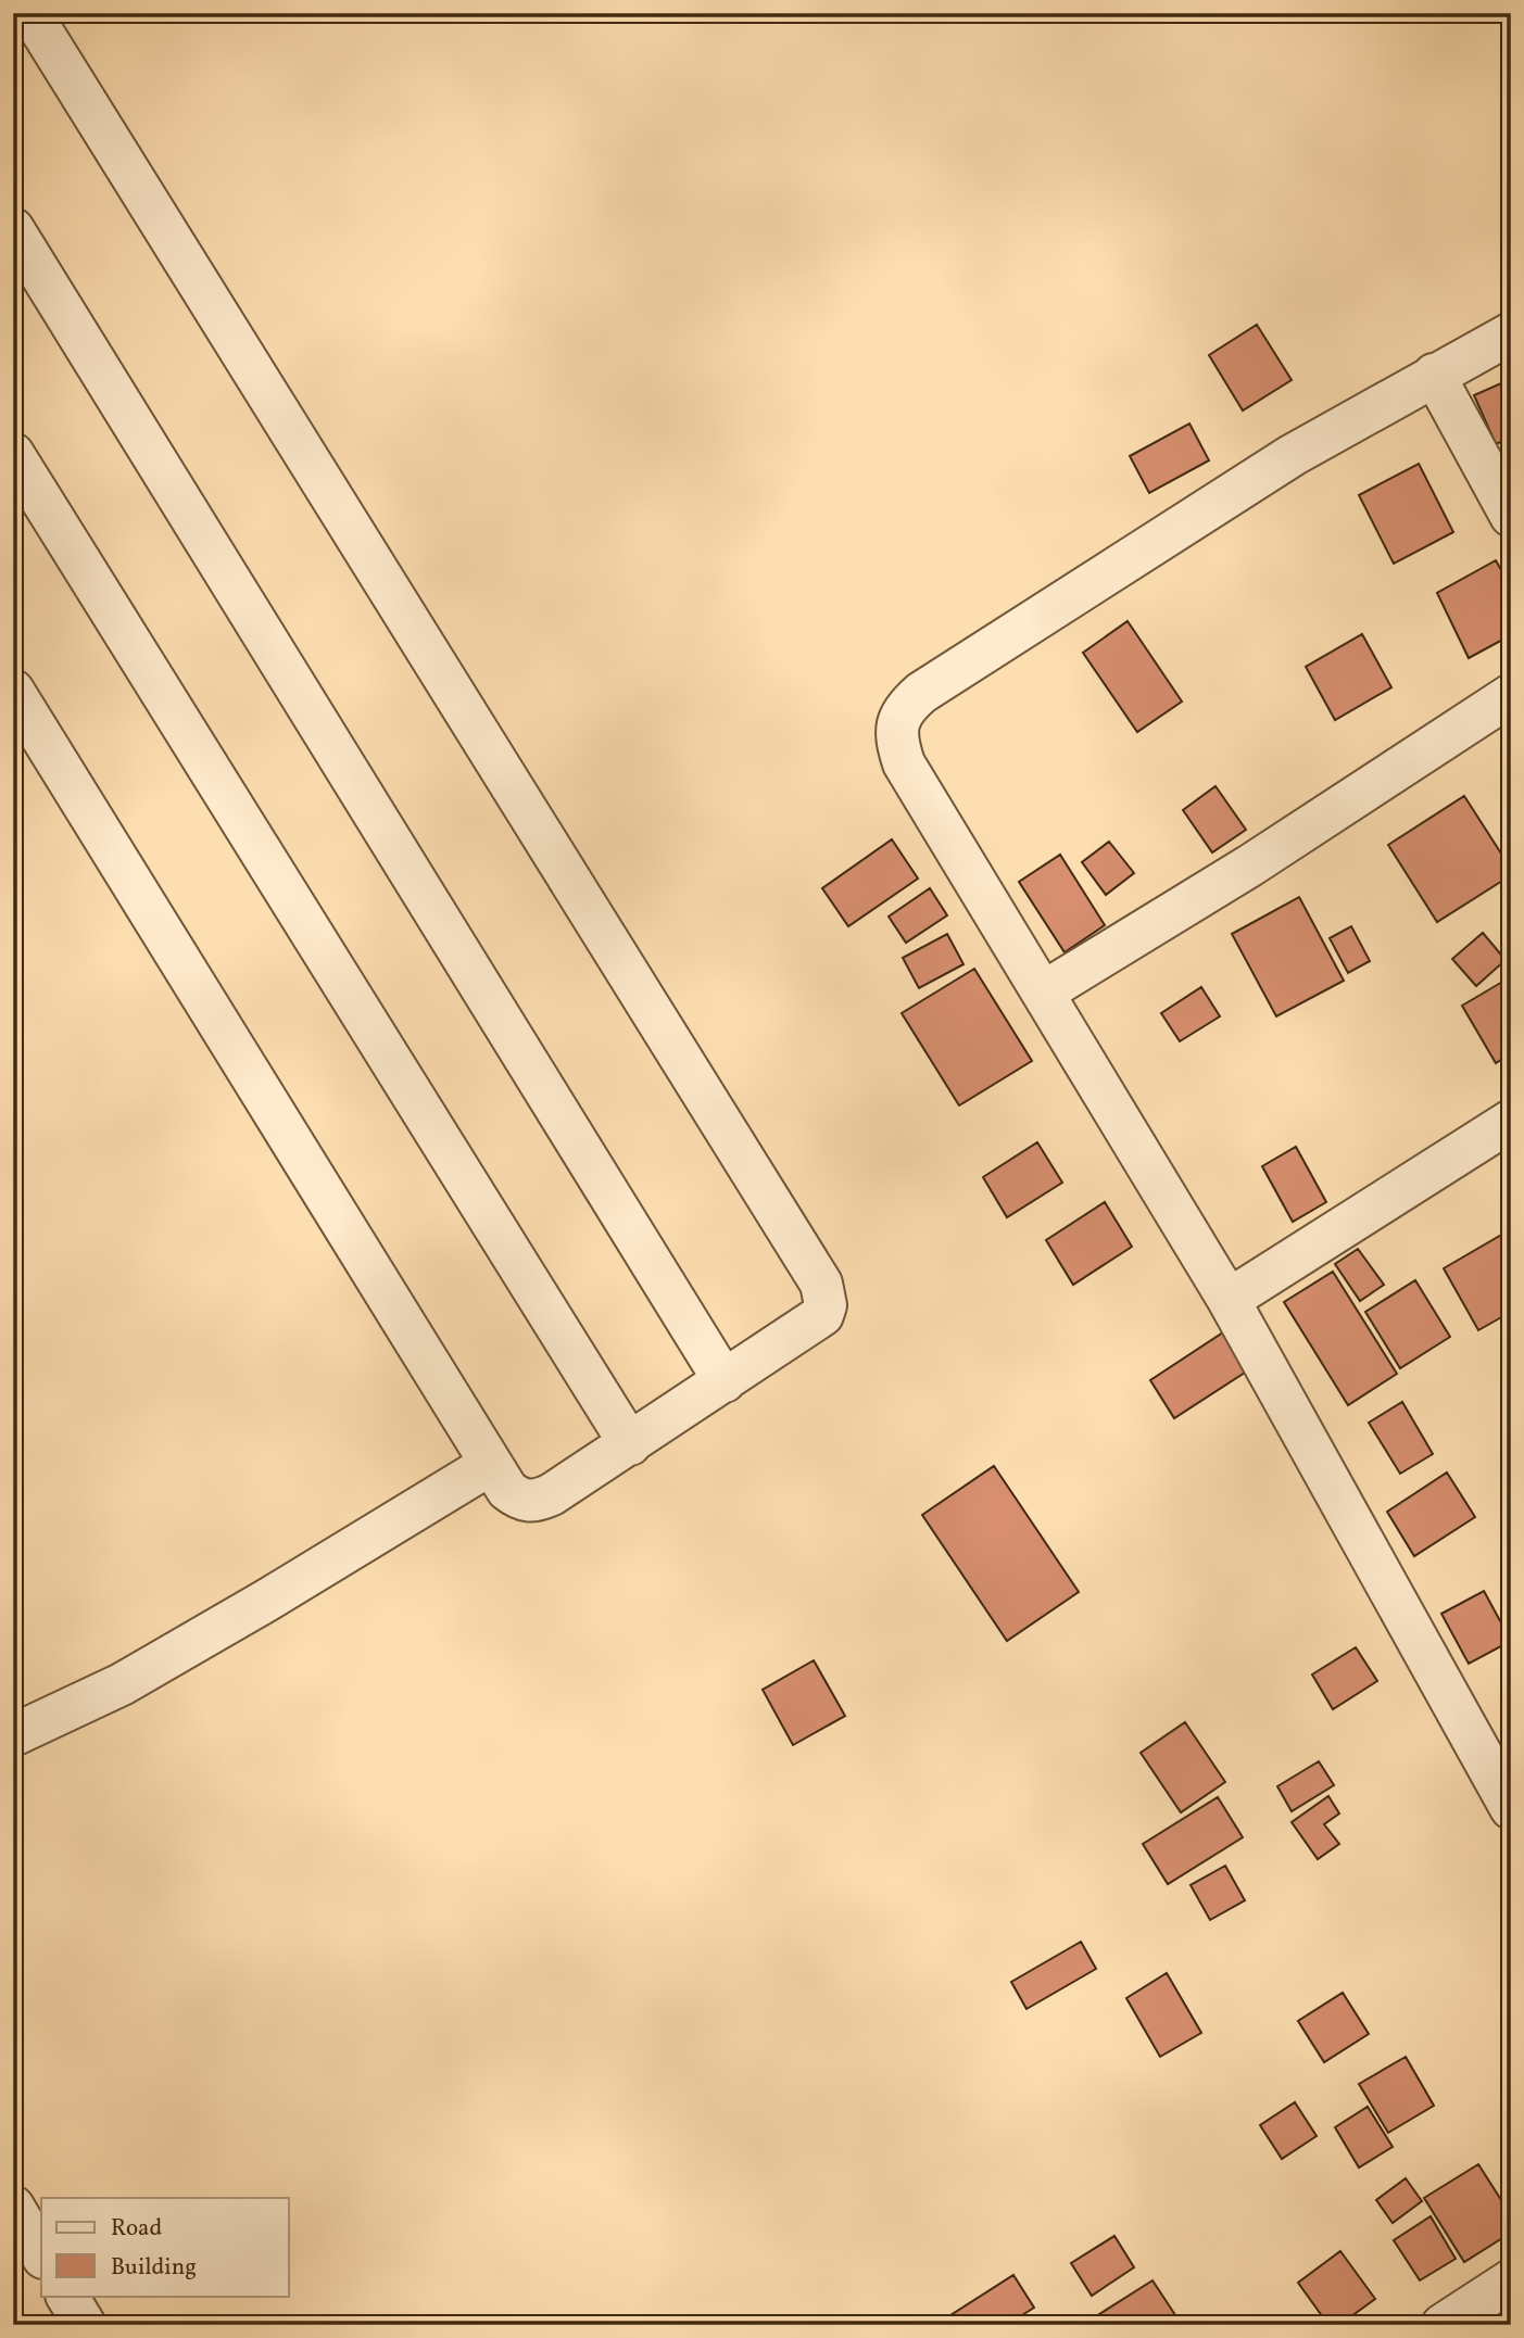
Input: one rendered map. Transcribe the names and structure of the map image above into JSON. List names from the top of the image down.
{
  "legend": ["Road", "Building"]
}
